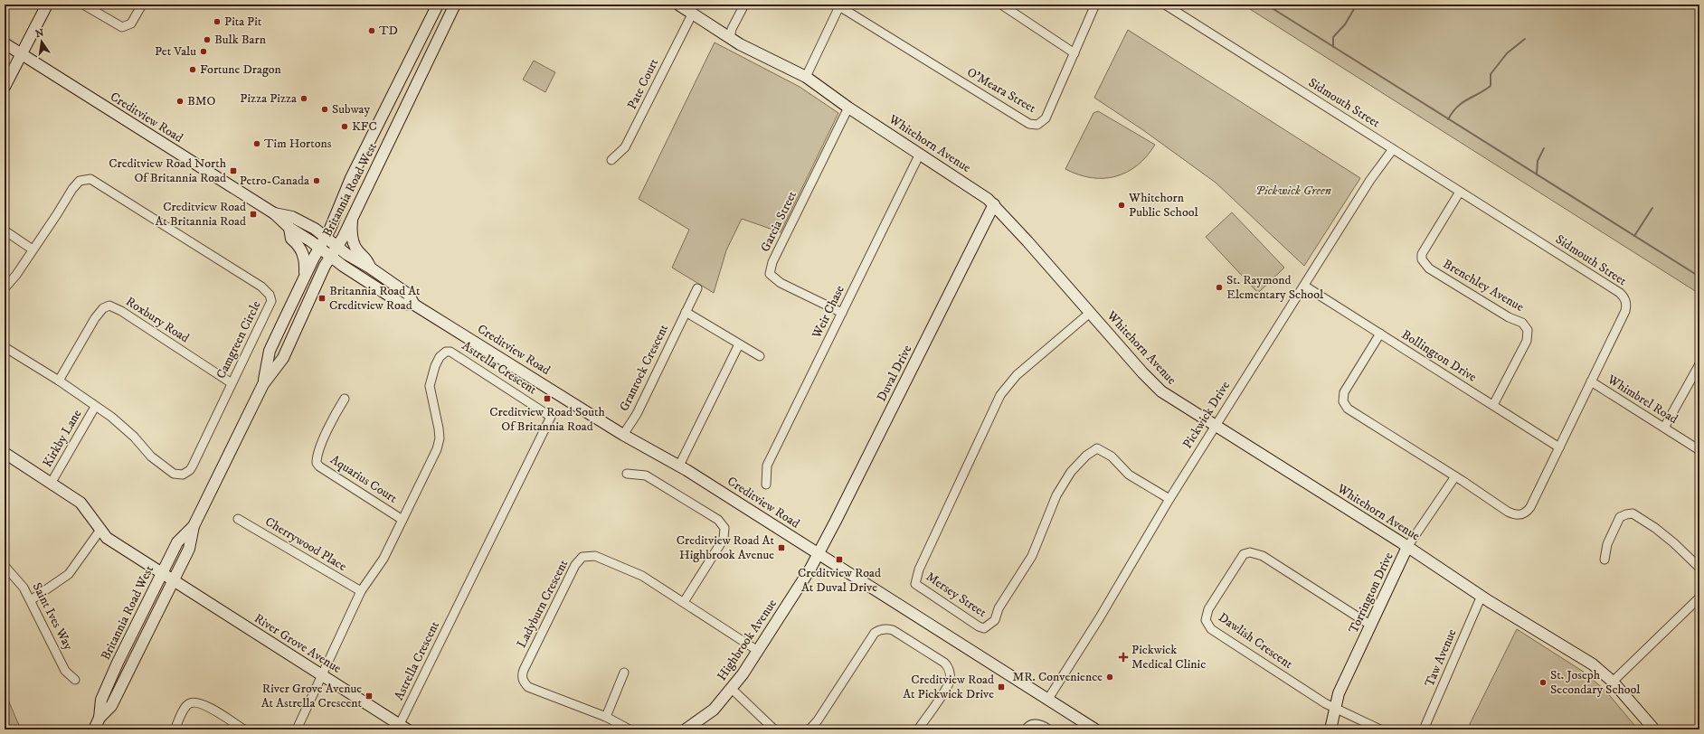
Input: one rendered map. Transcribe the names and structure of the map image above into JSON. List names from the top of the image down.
{
  "streets": {
    "main road": [
      "Creditview Road",
      "Whitehorn Avenue",
      "Britannia Road West",
      "Duval Drive",
      "Torrington Drive",
      "Highbrook Avenue",
      "River Grove Avenue"
    ],
    "street": [
      "Pate Court",
      "O'Meara Street",
      "Sidmouth Street",
      "Garcia Street",
      "Brenchley Avenue",
      "Weir Chase",
      "Roxbury Road",
      "Camgreen Circle",
      "Bollington Drive",
      "Astrella Crescent",
      "Granrock Crescent",
      "Whimbrel Road",
      "Pickwick Drive",
      "Kirkby Lane",
      "Aquarius Court",
      "Cherrywood Place",
      "Mersey Street",
      "Ladyburn Crescent",
      "Saint Ives Way",
      "Dawlish Crescent",
      "Taw Avenue"
    ]
  },
  "crossings": [
    ["Pate Court", "Whitehorn Avenue"],
    ["Sidmouth Street", "Brenchley Avenue"],
    ["Sidmouth Street", "Bollington Drive"],
    ["Sidmouth Street", "Whimbrel Road"],
    ["Sidmouth Street", "Pickwick Drive"],
    ["Sidmouth Street", "Torrington Drive"],
    ["Creditview Road", "Britannia Road West"],
    ["Creditview Road", "Granrock Crescent"],
    ["Creditview Road", "Duval Drive"],
    ["Creditview Road", "Pickwick Drive"],
    ["Creditview Road", "Highbrook Avenue"],
    ["Whitehorn Avenue", "Garcia Street"],
    ["Whitehorn Avenue", "Weir Chase"],
    ["Whitehorn Avenue", "Duval Drive"],
    ["Whitehorn Avenue", "Pickwick Drive"],
    ["Whitehorn Avenue", "Torrington Drive"],
    ["Whitehorn Avenue", "Mersey Street"],
    ["Whitehorn Avenue", "Taw Avenue"],
    ["Britannia Road West", "River Grove Avenue"],
    ["Garcia Street", "Weir Chase"],
    ["Brenchley Avenue", "Bollington Drive"],
    ["Roxbury Road", "Camgreen Circle"],
    ["Camgreen Circle", "Kirkby Lane"],
    ["Bollington Drive", "Pickwick Drive"],
    ["Astrella Crescent", "Aquarius Court"],
    ["Astrella Crescent", "Cherrywood Place"],
    ["Astrella Crescent", "River Grove Avenue"],
    ["Duval Drive", "Highbrook Avenue"],
    ["Pickwick Drive", "Mersey Street"],
    ["Kirkby Lane", "River Grove Avenue"],
    ["Torrington Drive", "Dawlish Crescent"],
    ["Ladyburn Crescent", "Highbrook Avenue"]
  ],
  "parks": ["Pickwick Green"],
  "places": {
    "other": [
      "Pita Pit",
      "TD",
      "Bulk Barn",
      "Pet Valu",
      "Fortune Dragon",
      "Pizza Pizza",
      "BMO",
      "Subway",
      "KFC",
      "Tim Hortons",
      "Petro-Canada",
      "Whitehorn Public School",
      "St. Raymond Elementary School",
      "MR. Convenience",
      "St. Joseph Secondary School"
    ],
    "transit": [
      "Creditview Road North Of Britannia Road",
      "Creditview Road At Britannia Road",
      "Britannia Road At Creditview Road",
      "Creditview Road South Of Britannia Road",
      "Creditview Road At Highbrook Avenue",
      "Creditview Road At Duval Drive",
      "Creditview Road At Pickwick Drive",
      "River Grove Avenue At Astrella Crescent"
    ],
    "health": ["Pickwick Medical Clinic"]
  },
  "north": "top"
}
